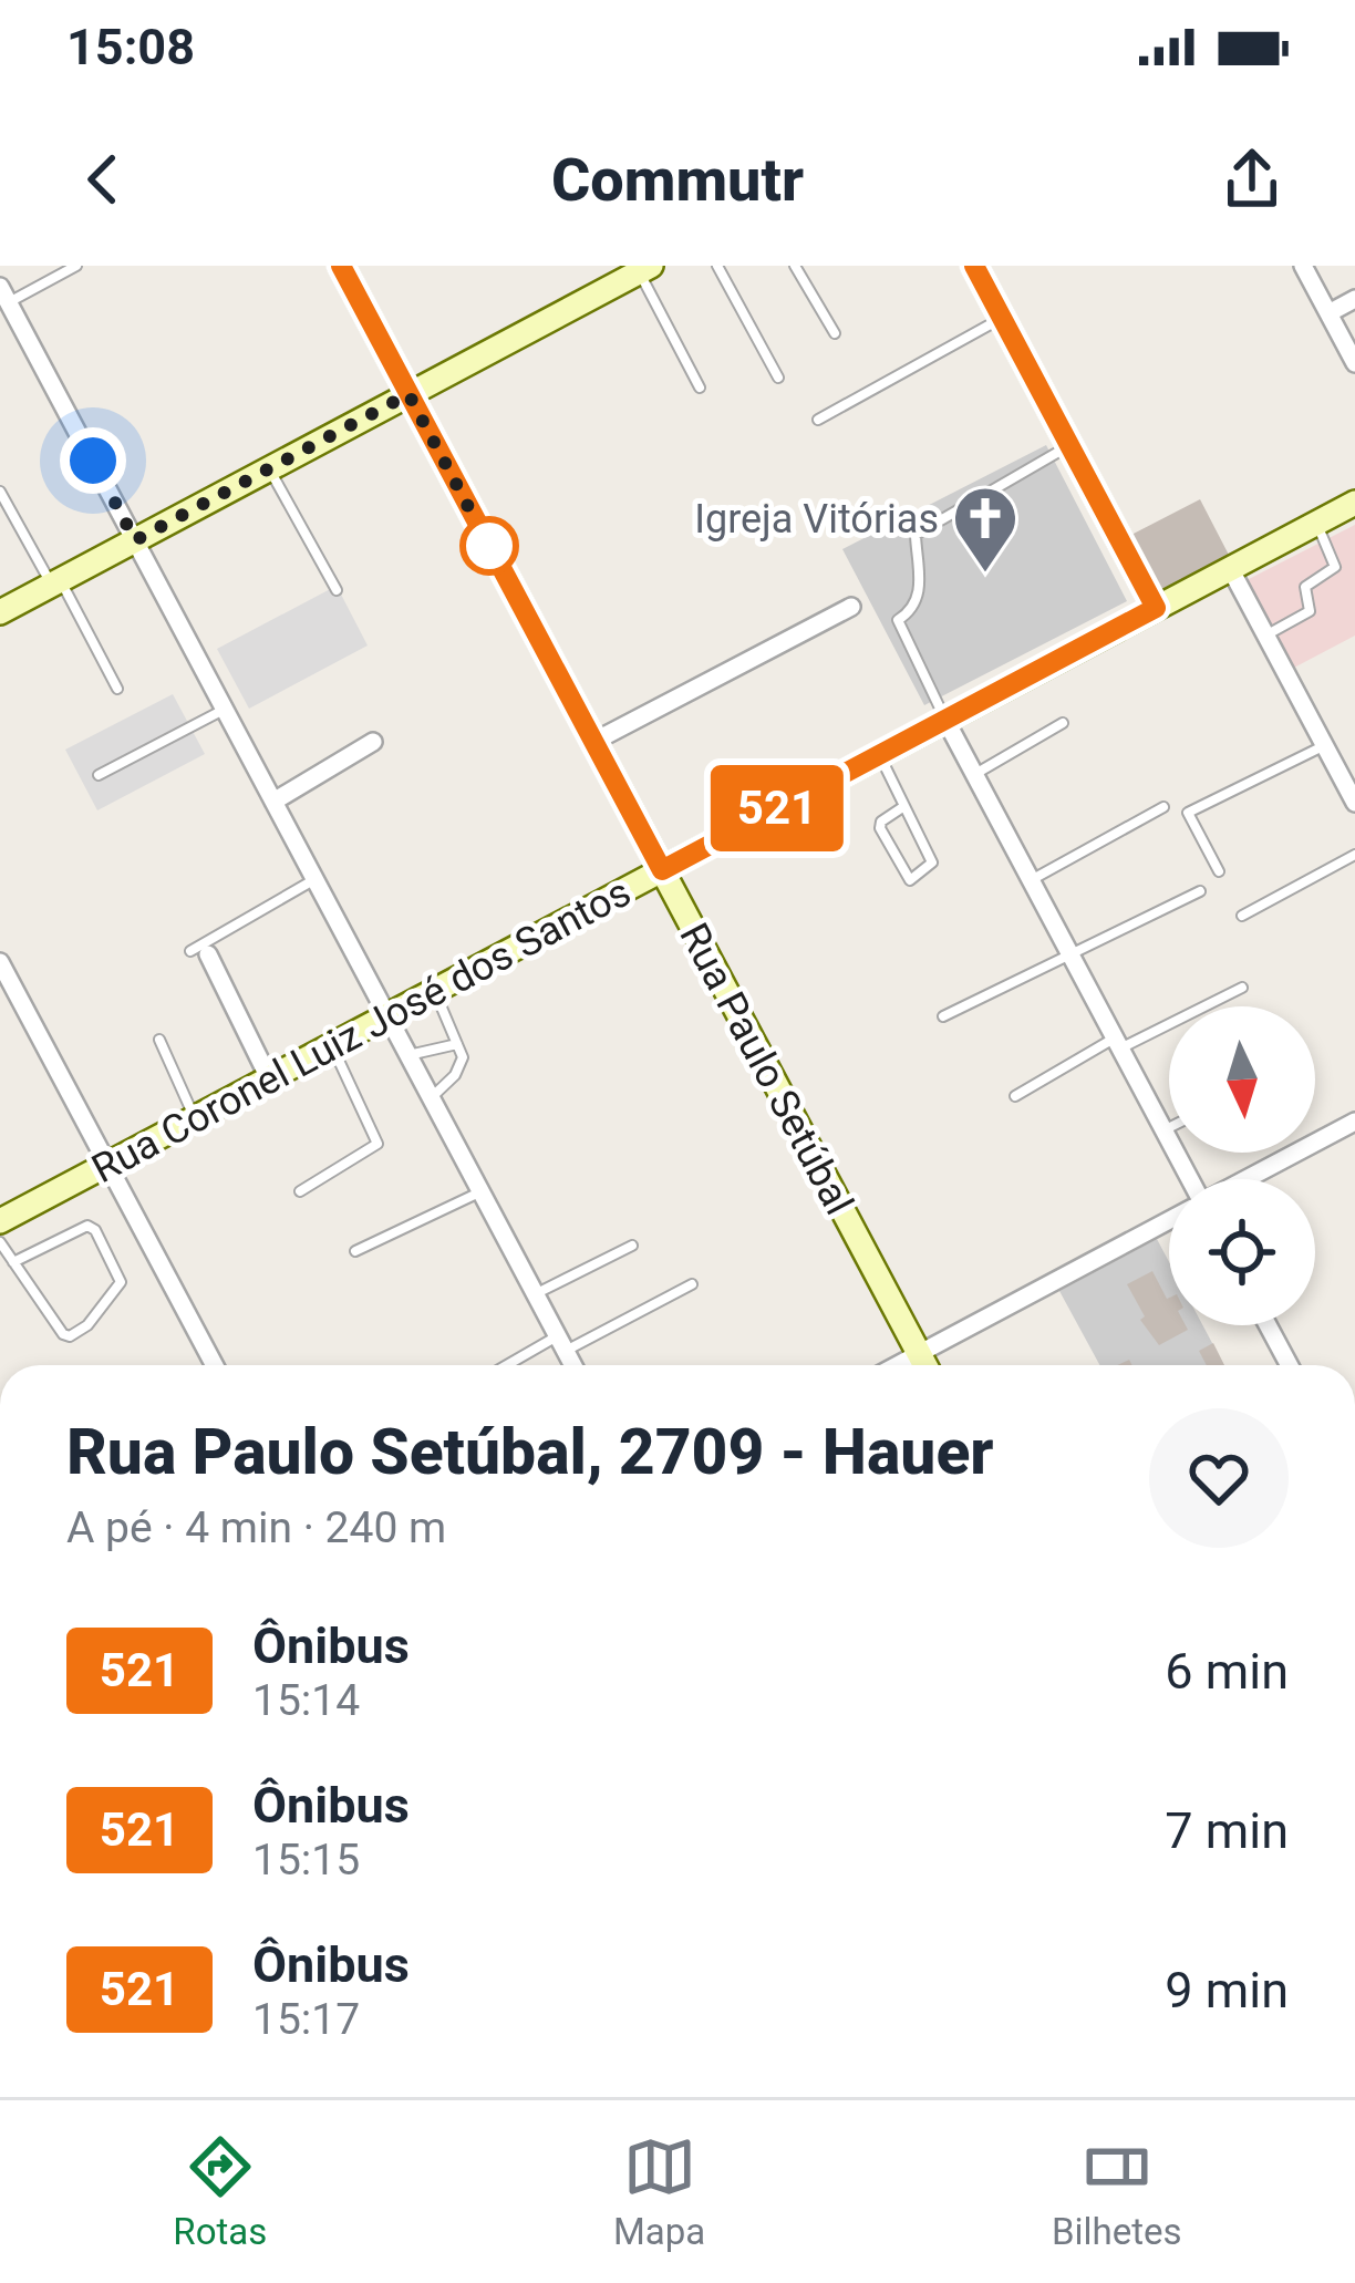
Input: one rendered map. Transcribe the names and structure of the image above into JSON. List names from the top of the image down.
{
  "streets": {
    "main road": ["Rua Coronel Luiz José dos Santos", "Rua Paulo Setúbal"]
  },
  "crossings": [
    ["Rua Coronel Luiz José dos Santos", "Rua Paulo Setúbal"]
  ],
  "places": {
    "church": ["Igreja Vitórias"]
  },
  "lines": ["bus line 521"],
  "north": "bottom",
  "page": {
    "status": "15:08",
    "header": "Commutr",
    "on_map": "521",
    "heading": ["Rua Paulo Setúbal, 2709 - Hauer", "A pé · 4 min · 240 m"],
    "list": [
      {
        "mark": "521",
        "name": "Ônibus",
        "note": "15:14",
        "value": "6 min"
      },
      {
        "mark": "521",
        "name": "Ônibus",
        "note": "15:15",
        "value": "7 min"
      },
      {
        "mark": "521",
        "name": "Ônibus",
        "note": "15:17",
        "value": "9 min"
      }
    ],
    "tabs": ["Rotas", "Mapa", "Bilhetes"]
  }
}
